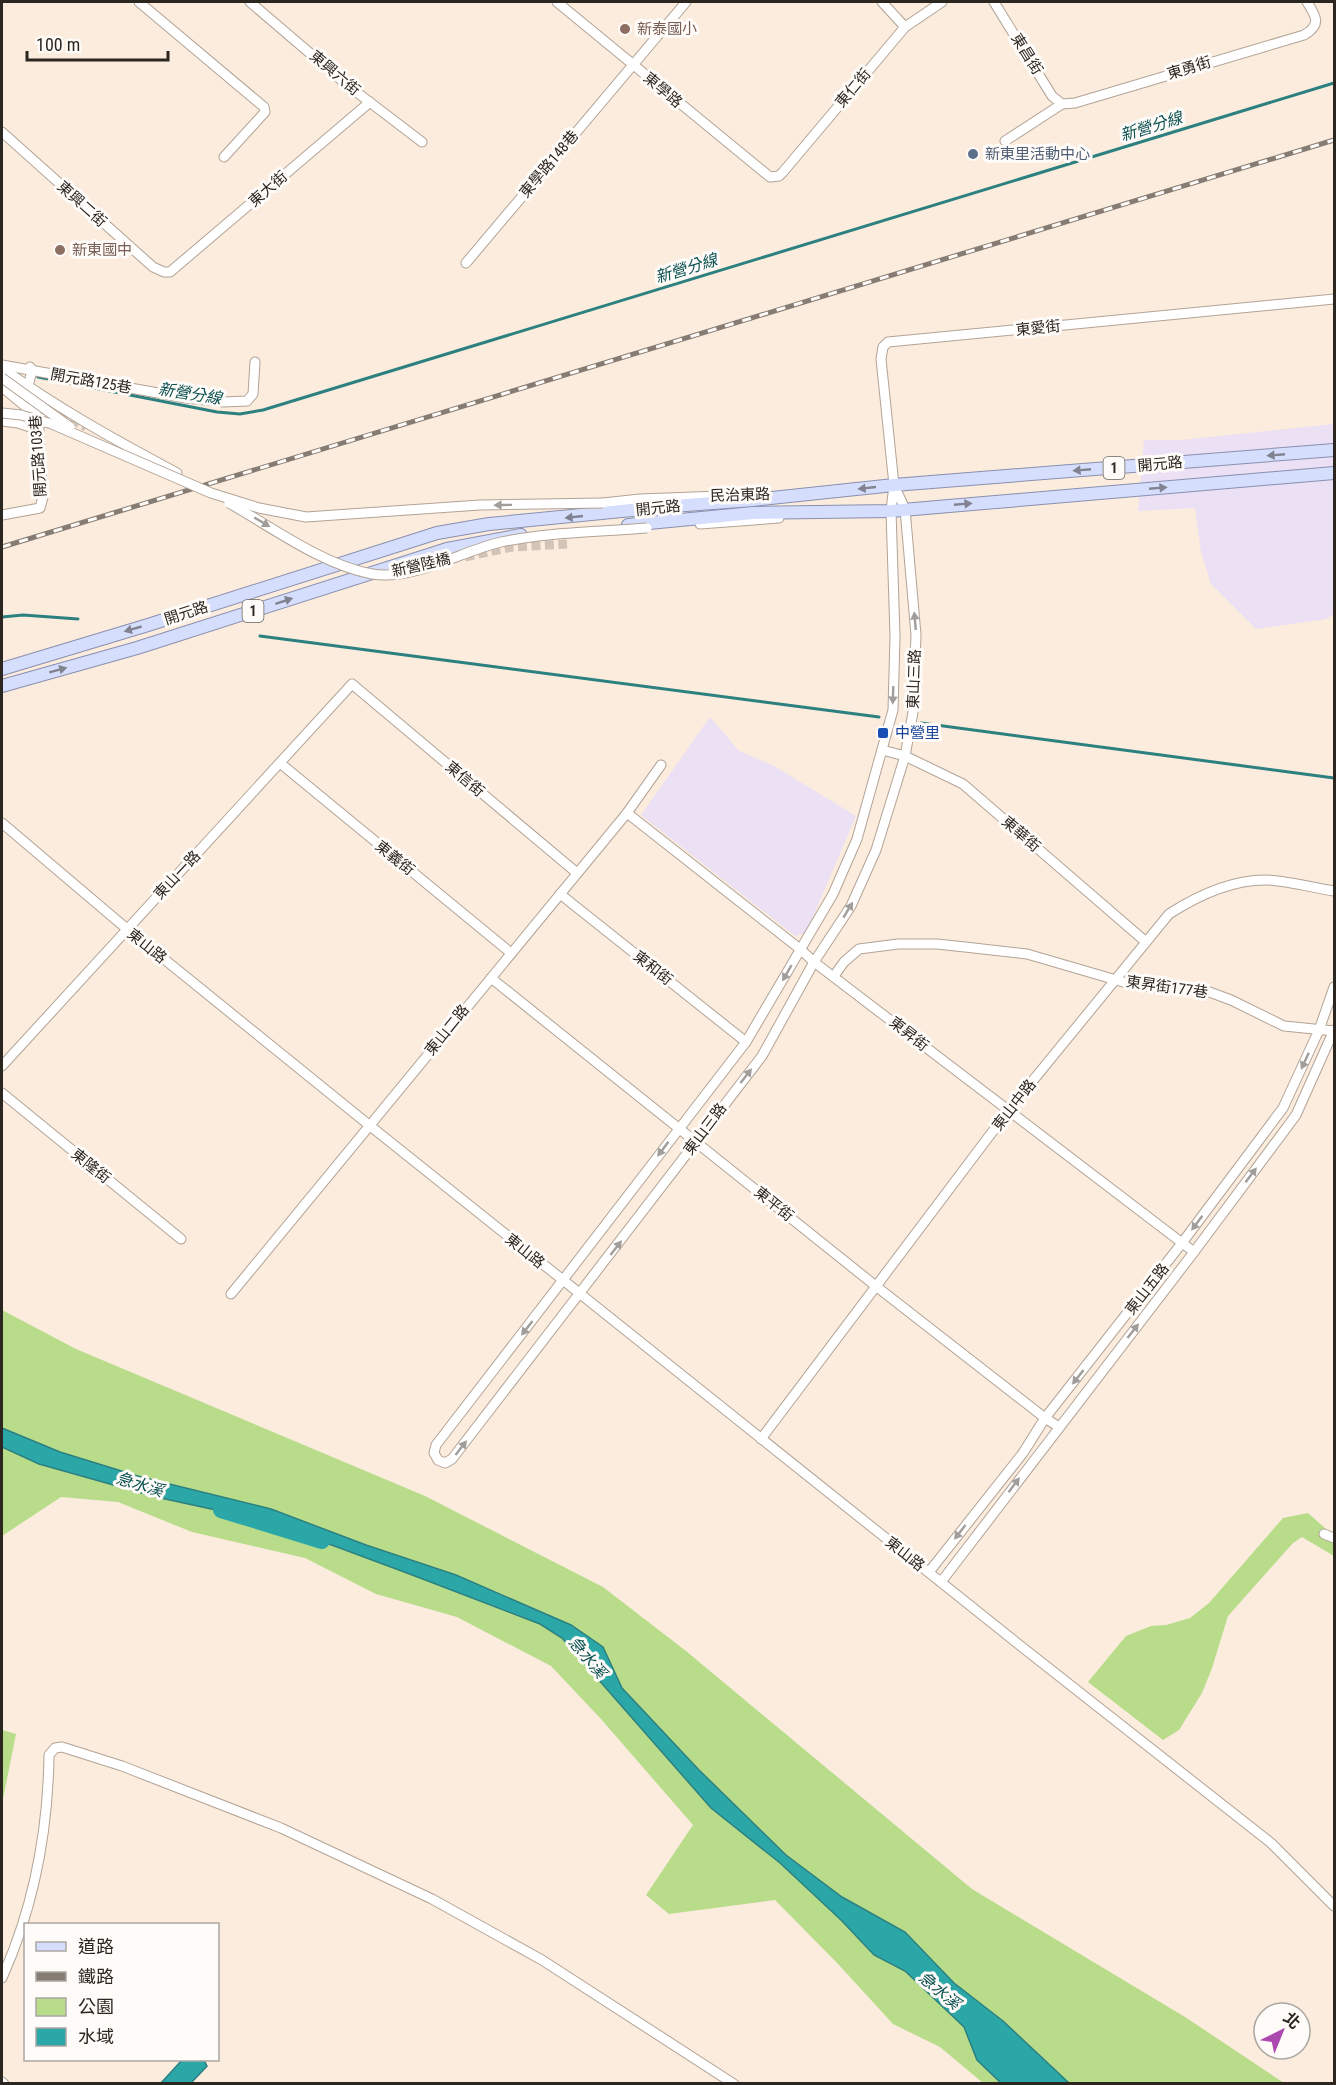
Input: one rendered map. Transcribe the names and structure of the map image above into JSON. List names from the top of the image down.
{
  "streets": {
    "main road": ["開元路", "1"],
    "street": [
      "東昌街",
      "東勇街",
      "東興六街",
      "東仁街",
      "東學路",
      "東學路148巷",
      "東大街",
      "東興二街",
      "東愛街",
      "開元路125巷",
      "開元路103巷",
      "民治東路",
      "新營陸橋",
      "東山三路",
      "東信街",
      "東華街",
      "東義街",
      "東山一路",
      "東山路",
      "東和街",
      "東昇街177巷",
      "東山二路",
      "東昇街",
      "東山中路",
      "東隆街",
      "東平街",
      "東山五路"
    ]
  },
  "crossings": [
    ["東昌街", "東勇街"],
    ["東興六街", "東大街"],
    ["東仁街", "東學路"],
    ["東學路", "東學路148巷"],
    ["東大街", "東興二街"],
    ["東愛街", "開元路"],
    ["東愛街", "東山三路"],
    ["開元路", "民治東路"],
    ["開元路", "新營陸橋"],
    ["開元路", "東山三路"],
    ["民治東路", "新營陸橋"],
    ["東山三路", "東華街"],
    ["東山三路", "東山路"],
    ["東山三路", "東和街"],
    ["東山三路", "東昇街"],
    ["東山三路", "東平街"],
    ["東信街", "東山一路"],
    ["東信街", "東山二路"],
    ["東華街", "東山中路"],
    ["東義街", "東山一路"],
    ["東義街", "東山二路"],
    ["東山一路", "東山路"],
    ["東山路", "東山二路"],
    ["東山路", "東山中路"],
    ["東山路", "東山五路"],
    ["東和街", "東山二路"],
    ["東昇街177巷", "東山中路"],
    ["東昇街177巷", "東山五路"],
    ["東山二路", "東昇街"],
    ["東山二路", "東平街"],
    ["東昇街", "東山中路"],
    ["東昇街", "東山五路"],
    ["東山中路", "東平街"],
    ["東平街", "東山五路"]
  ],
  "water": ["新營分線", "急水溪"],
  "places": {
    "other": ["新泰國小", "新東里活動中心", "新東國中"],
    "transit": ["中營里"]
  },
  "legend": [
    "道路",
    "鐵路",
    "公園",
    "水域"
  ],
  "scale_bar": "100 m",
  "north": "top right"
}
